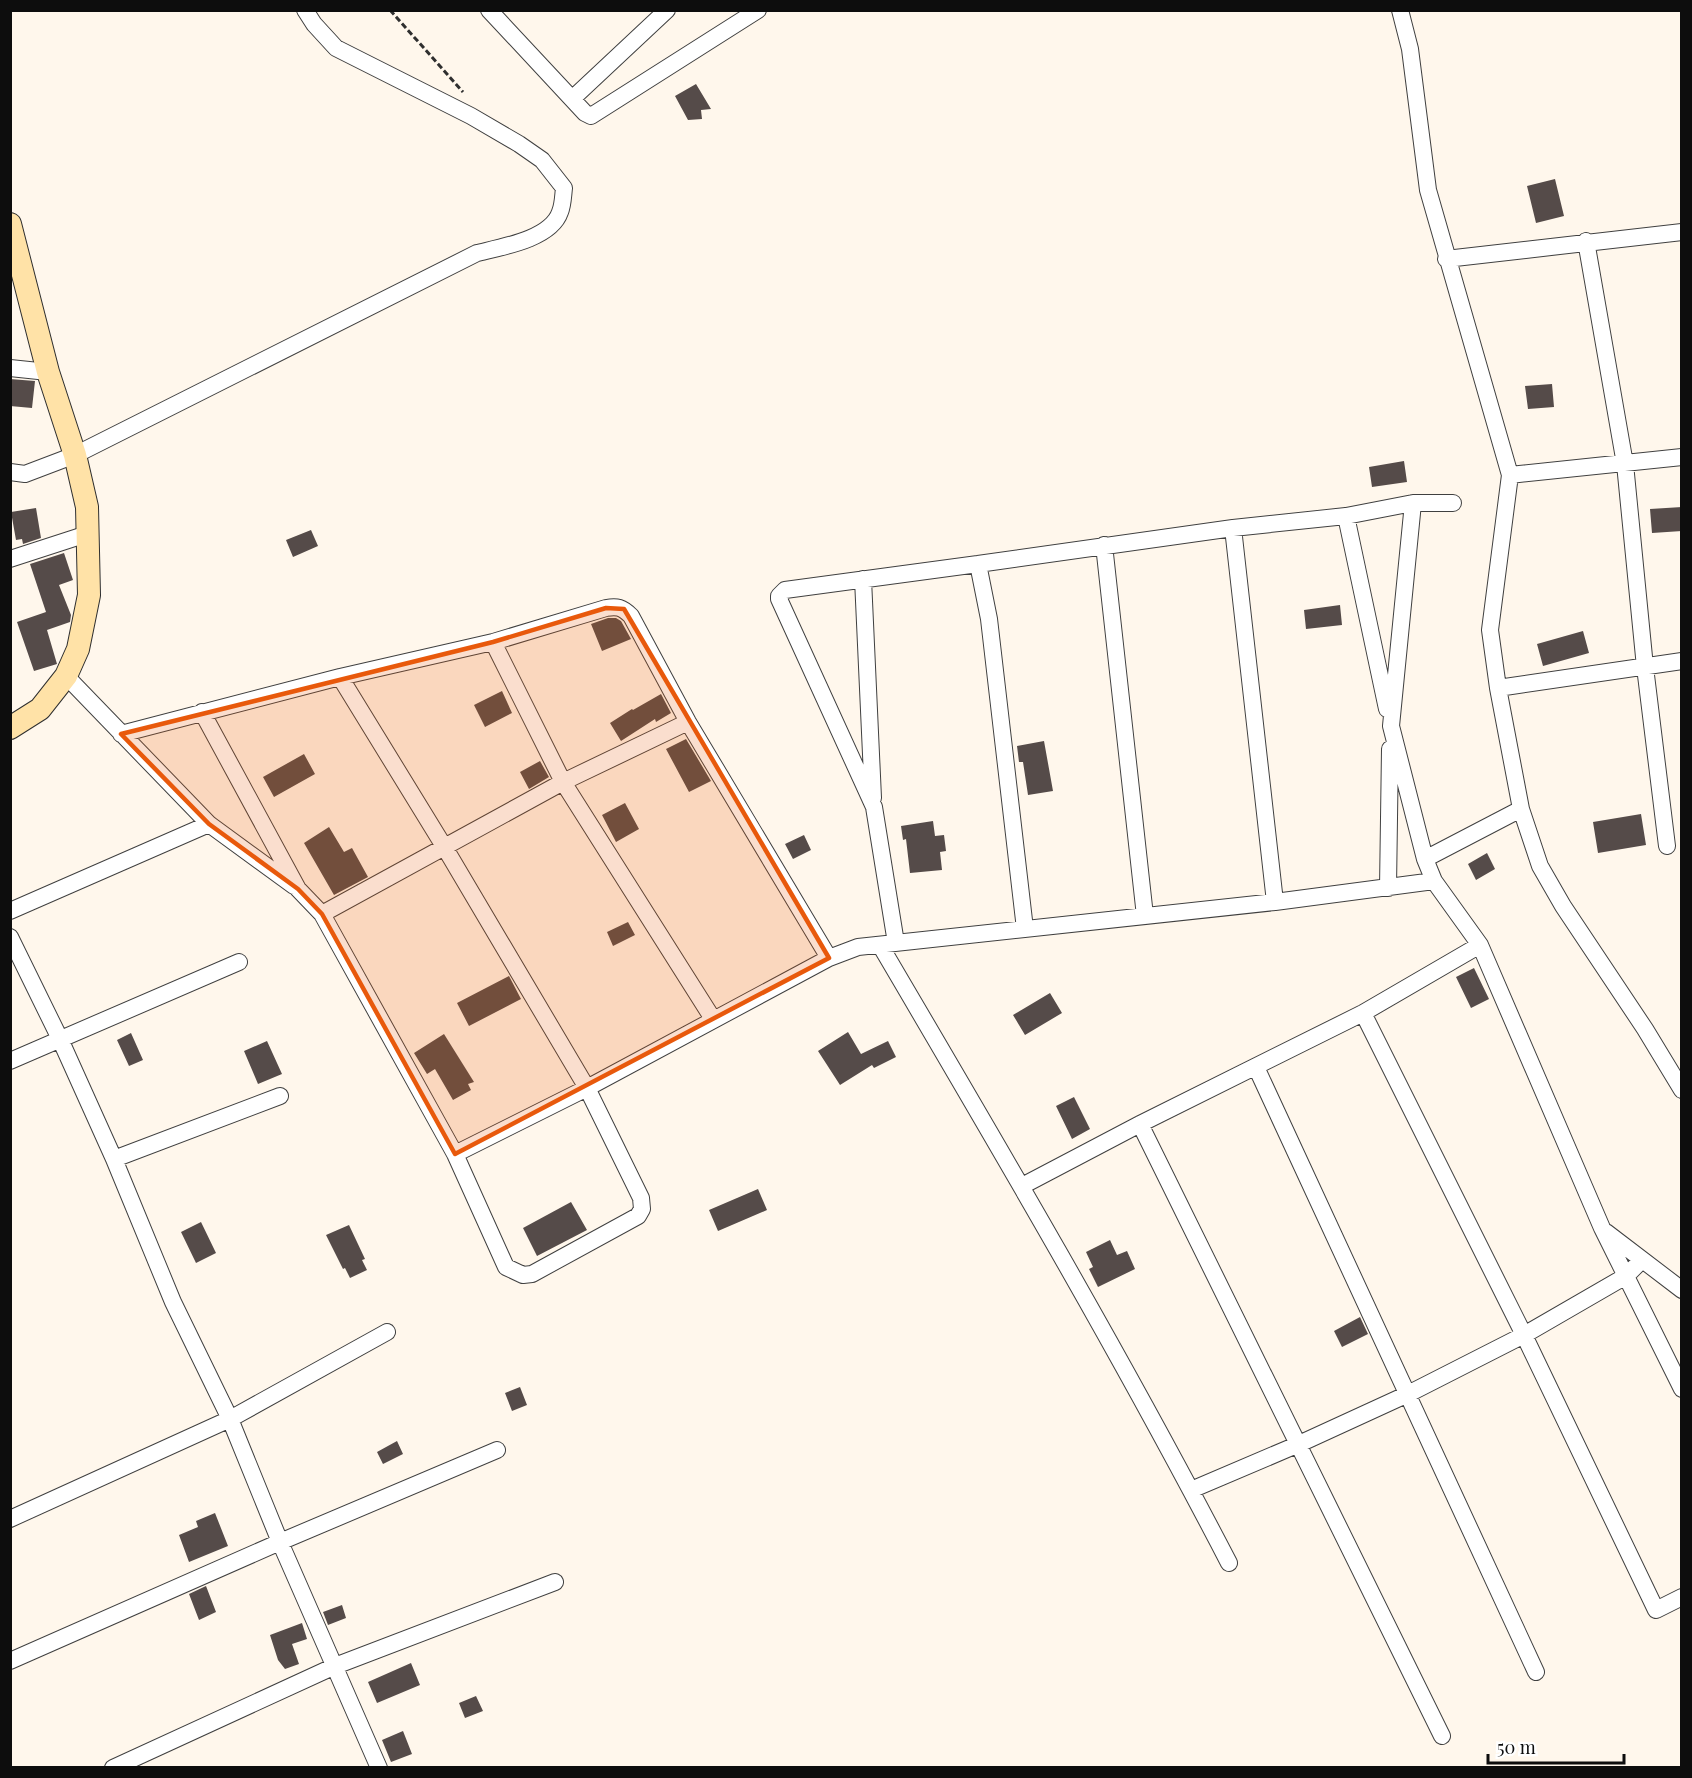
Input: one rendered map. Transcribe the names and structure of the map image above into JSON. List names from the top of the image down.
{
  "scale_bar": "50 m"
}
